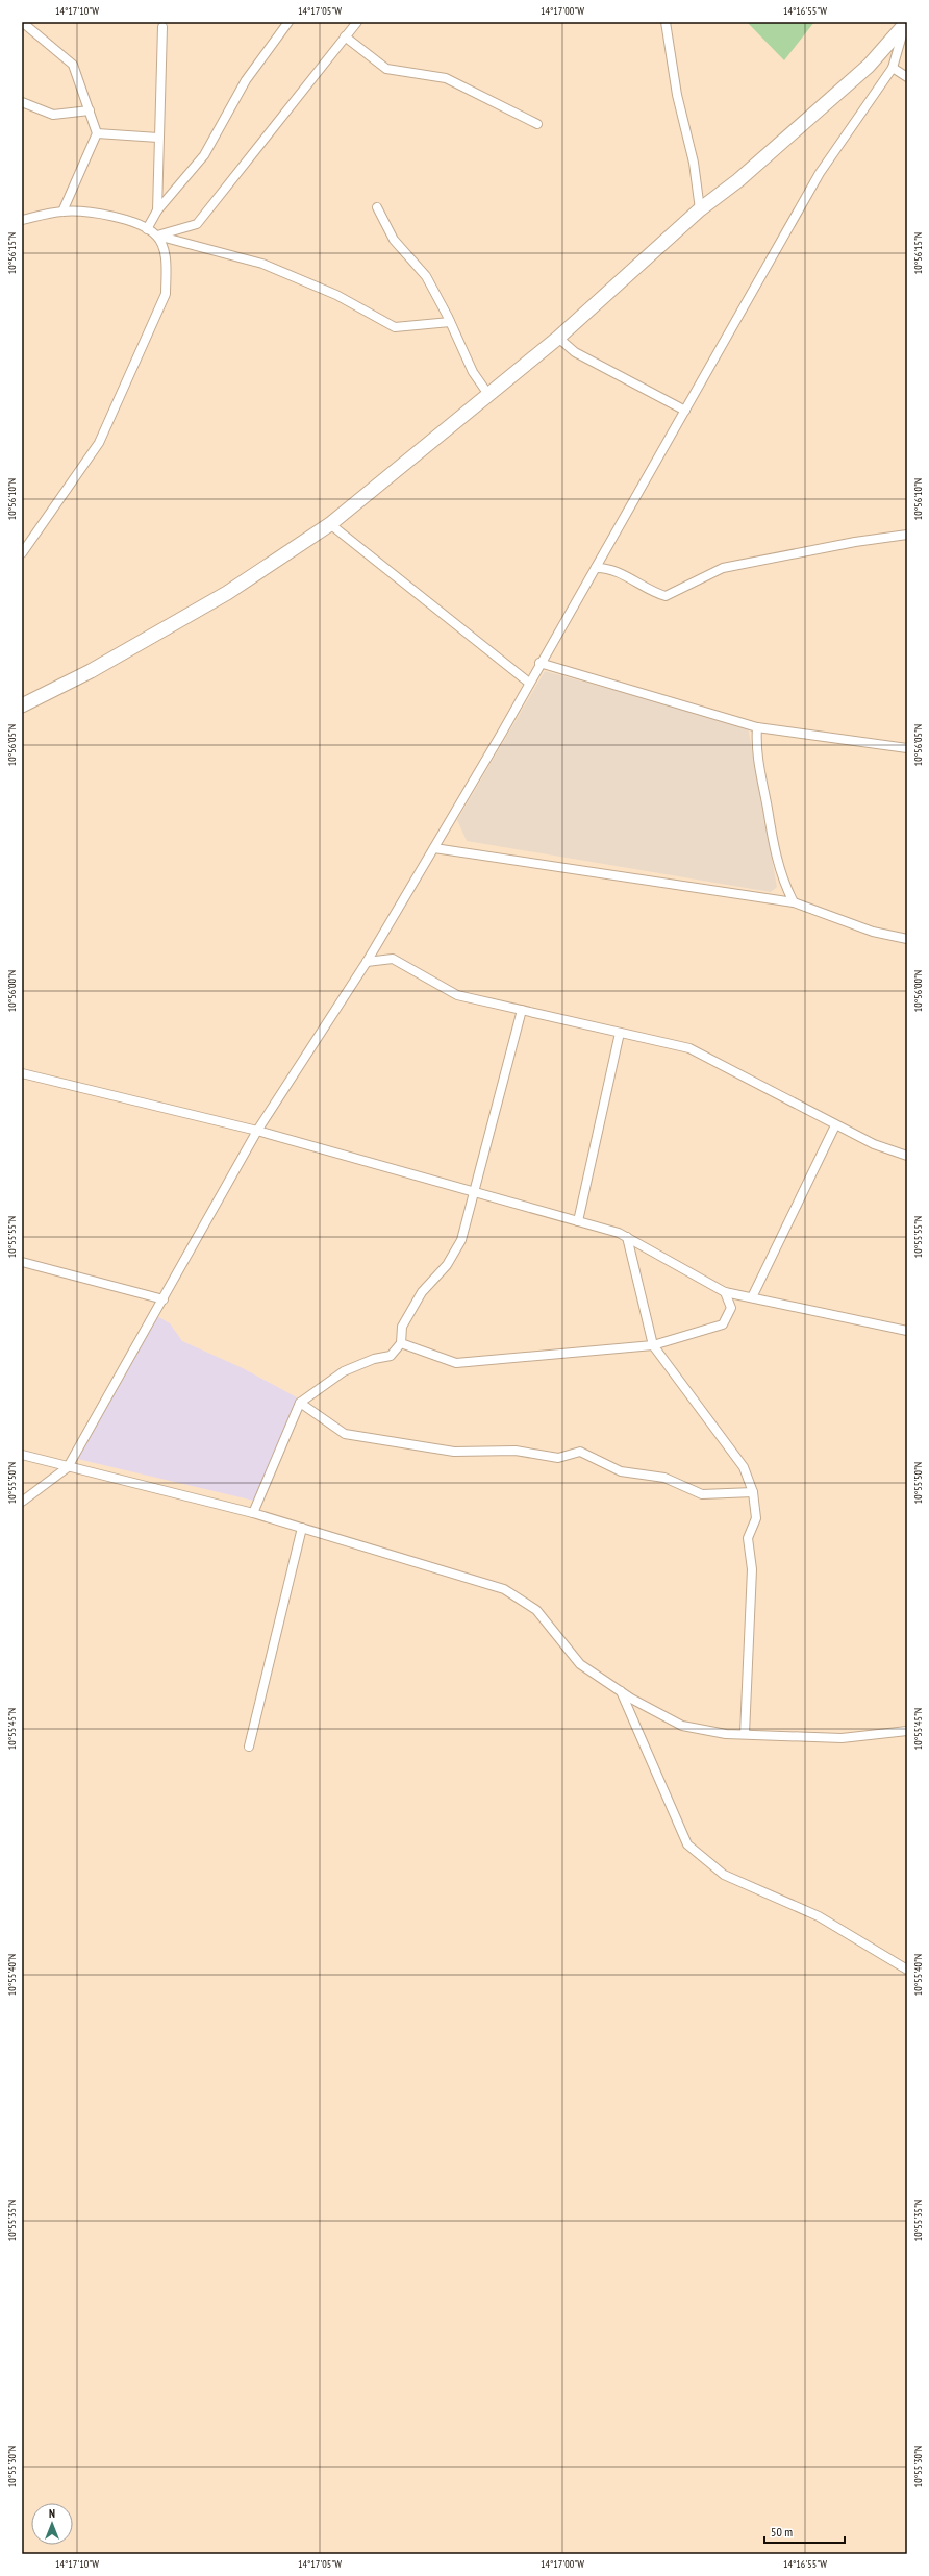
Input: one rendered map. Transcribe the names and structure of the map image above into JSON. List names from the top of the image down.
{
  "scale_bar": "50 m",
  "north": "top",
  "coordinates": [
    "14°17'10\"W",
    "14°17'05\"W",
    "14°17'00\"W",
    "14°16'55\"W",
    "10°56'15\"N",
    "10°56'10\"N",
    "10°56'05\"N",
    "10°56'00\"N",
    "10°55'55\"N",
    "10°55'50\"N",
    "10°55'45\"N",
    "10°55'40\"N",
    "10°55'35\"N",
    "10°55'30\"N"
  ]
}
